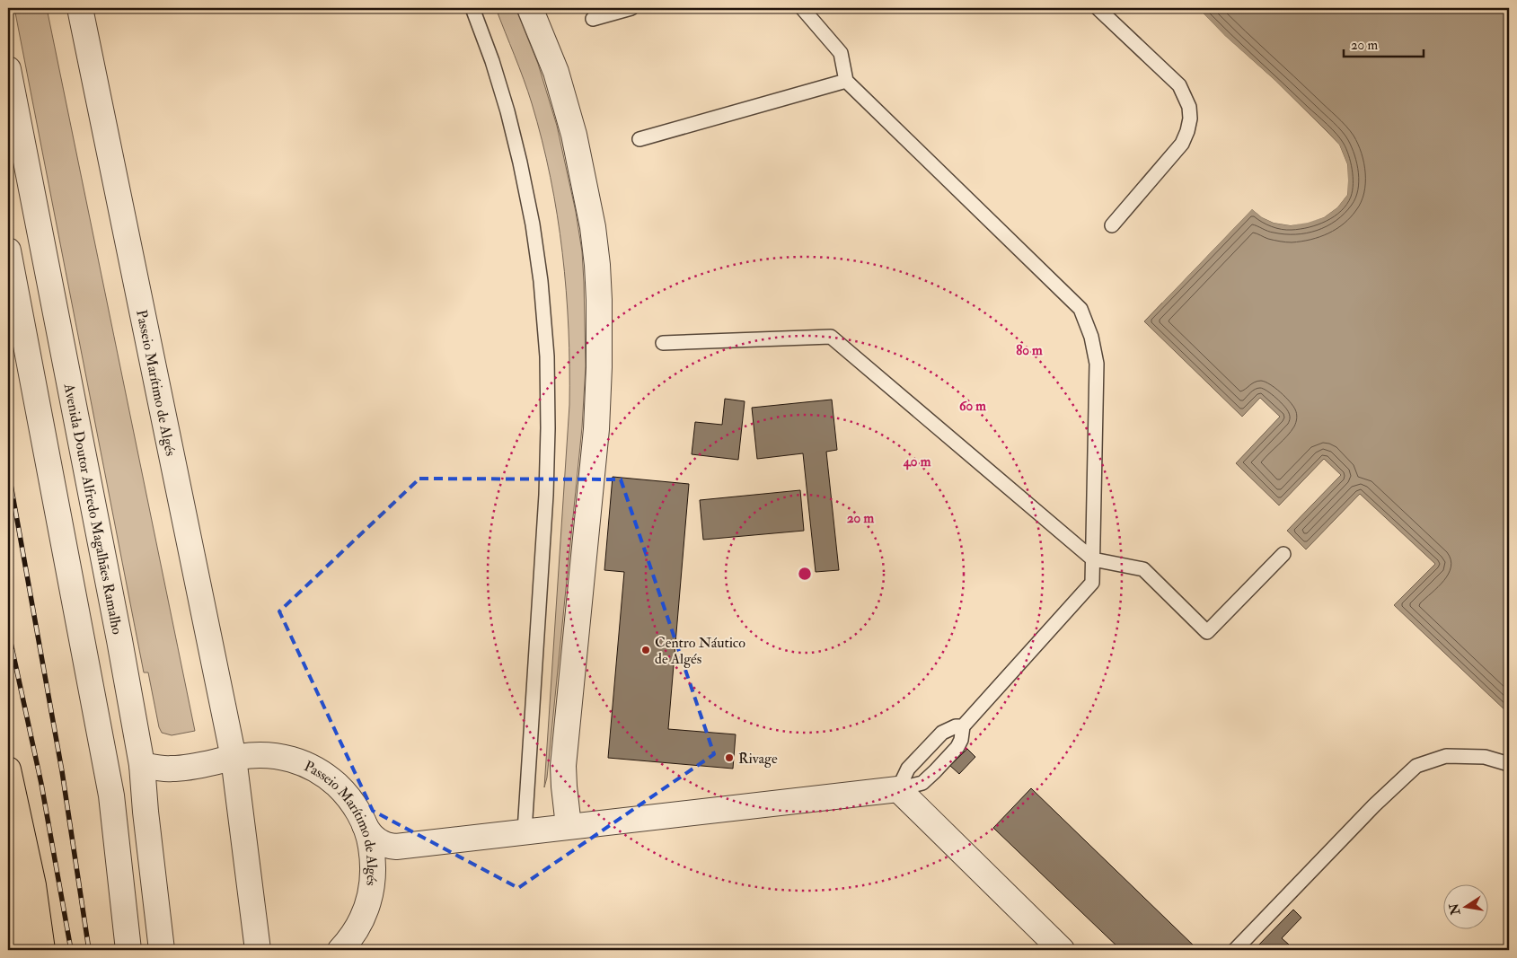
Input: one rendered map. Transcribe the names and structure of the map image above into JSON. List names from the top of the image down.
{
  "streets": {
    "street": ["Passeio Marítimo de Algés", "Avenida Doutor Alfredo Magalhães Ramalho"]
  },
  "crossings": [
    ["Passeio Marítimo de Algés", "Avenida Doutor Alfredo Magalhães Ramalho"]
  ],
  "places": ["Centro Náutico de Algés", "Rivage"],
  "scale_bar": "20 m",
  "north": "left",
  "rings": [
    "80 m",
    "60 m",
    "40 m",
    "20 m"
  ]
}
